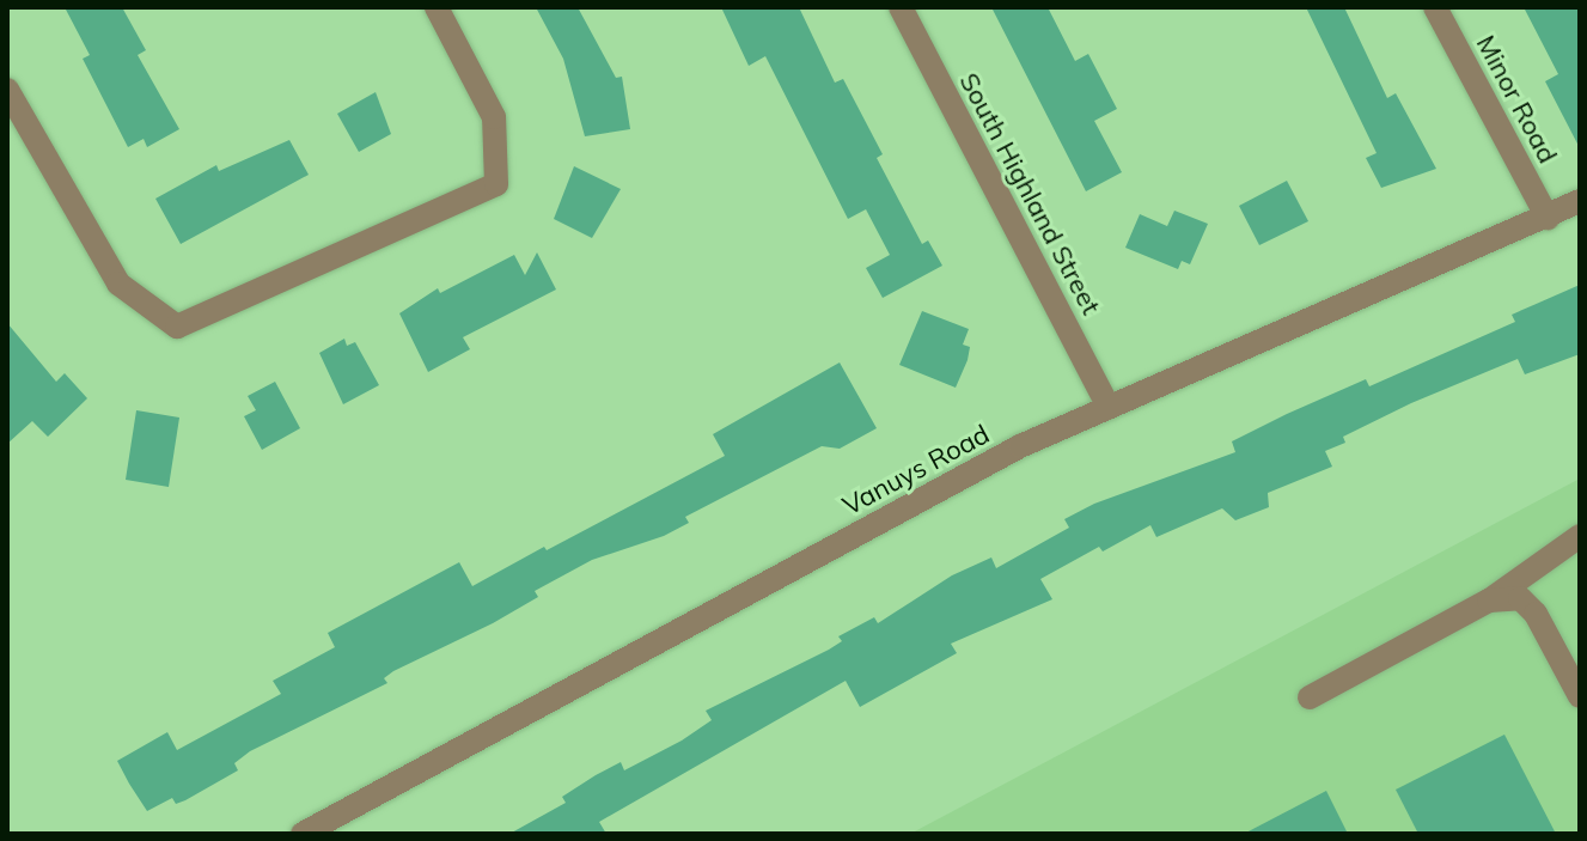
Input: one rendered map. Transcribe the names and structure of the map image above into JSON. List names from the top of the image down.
{
  "streets": {
    "street": ["Minor Road", "South Highland Street", "Vanuys Road"]
  },
  "crossings": [
    ["Minor Road", "Vanuys Road"],
    ["South Highland Street", "Vanuys Road"]
  ]
}
